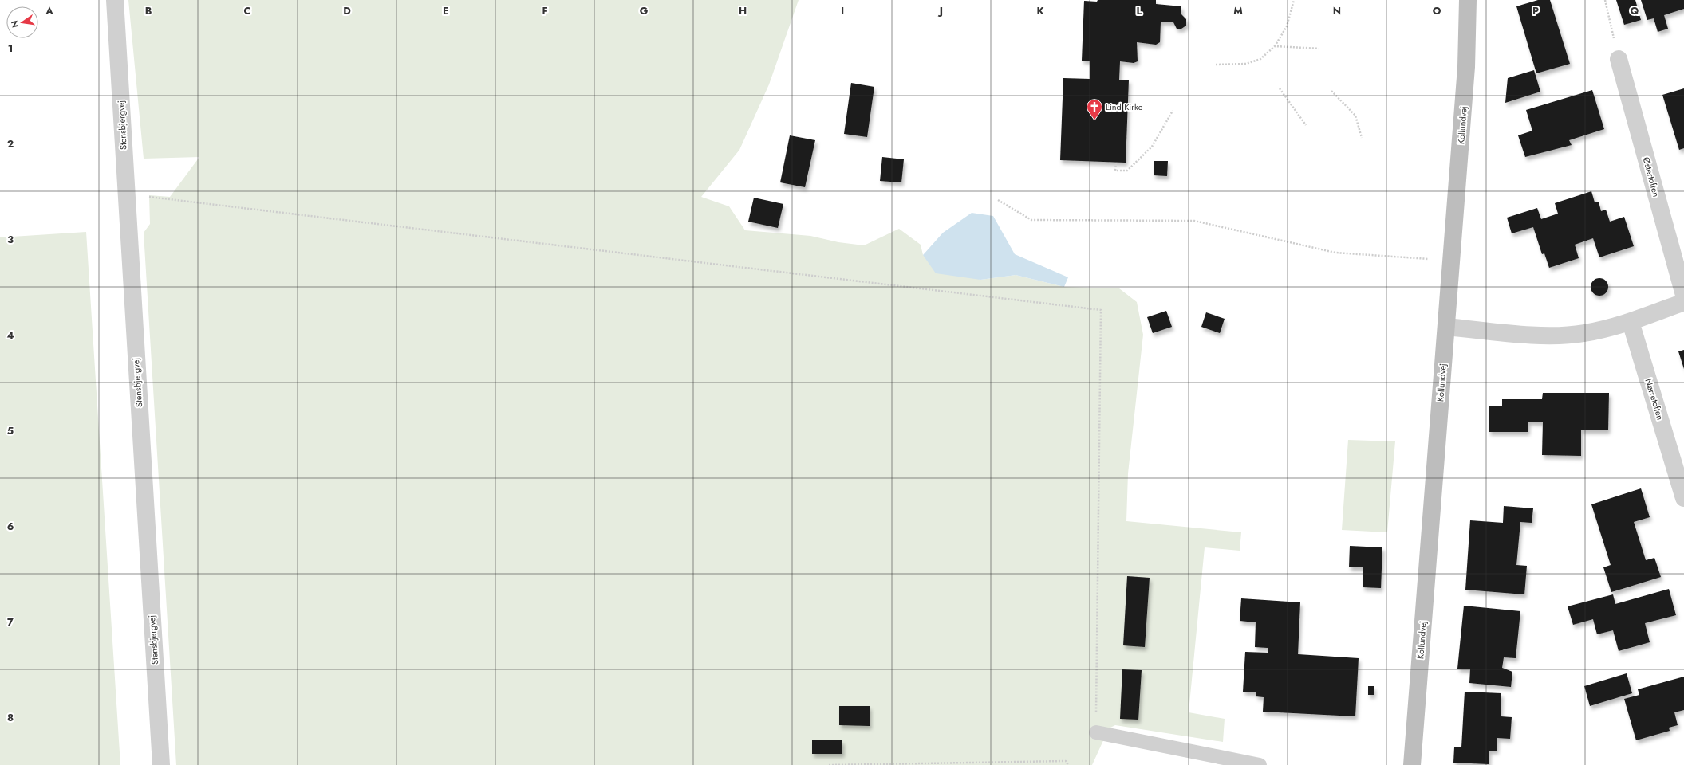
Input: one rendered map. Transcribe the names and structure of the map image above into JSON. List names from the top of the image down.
{
  "streets": {
    "street": [
      "Stensbjergvej",
      "Kollundvej",
      "Østertoften",
      "Nørretoften"
    ]
  },
  "places": {
    "church": ["Lind Kirke"]
  },
  "north": "left",
  "grid": {
    "columns": [
      "A",
      "B",
      "C",
      "D",
      "E",
      "F",
      "G",
      "H",
      "I",
      "J",
      "K",
      "L",
      "M",
      "N",
      "O",
      "P",
      "Q"
    ],
    "rows": [
      "1",
      "2",
      "3",
      "4",
      "5",
      "6",
      "7",
      "8"
    ]
  }
}
